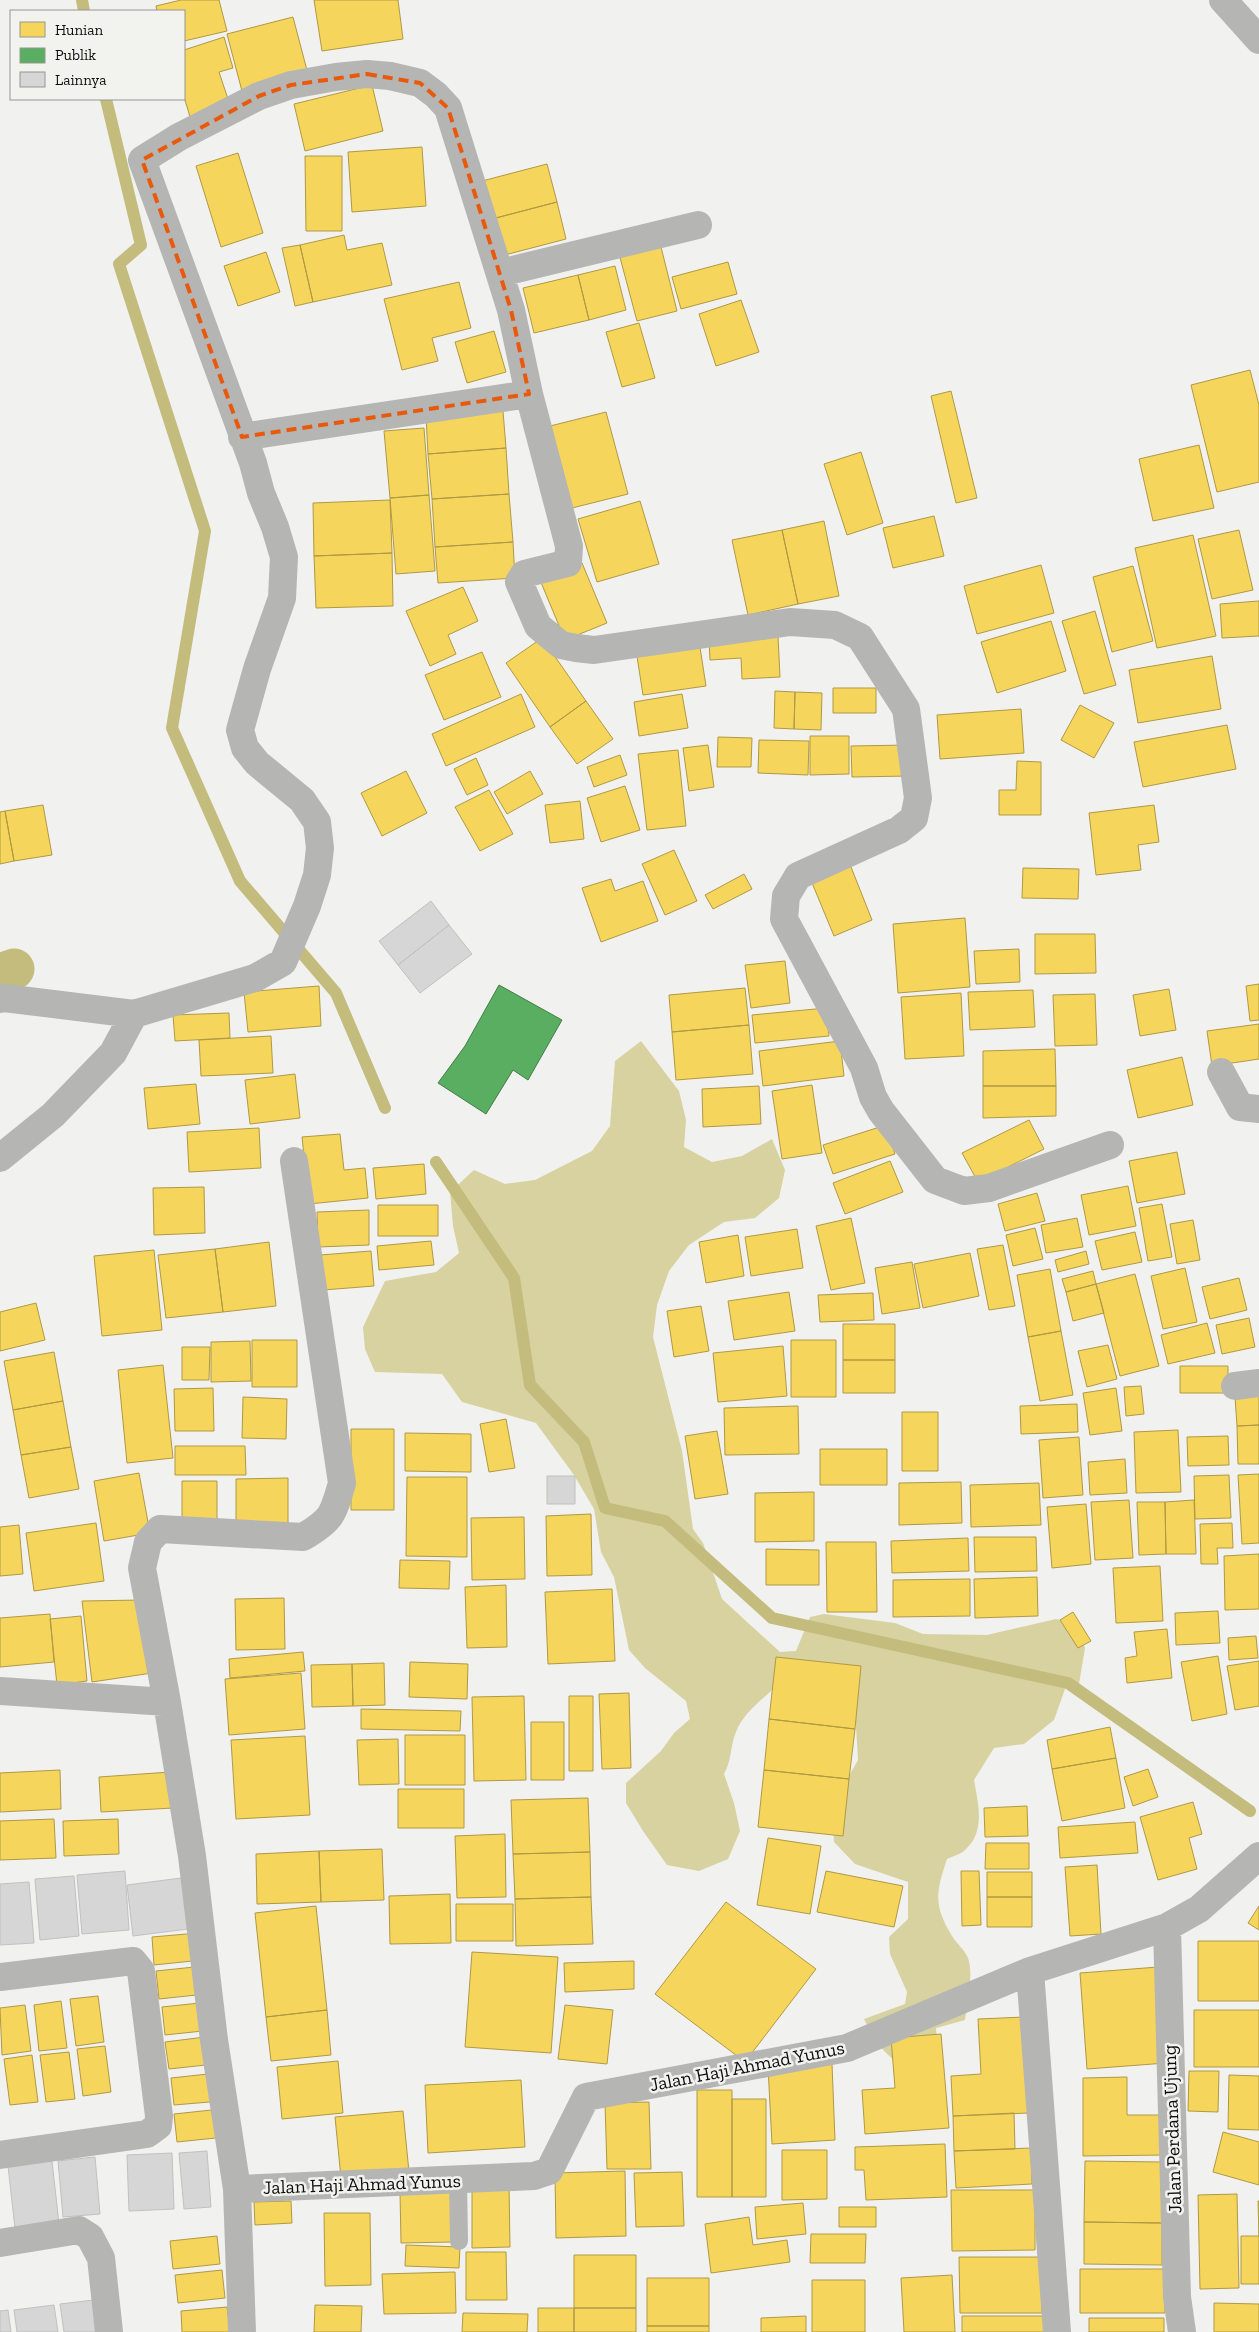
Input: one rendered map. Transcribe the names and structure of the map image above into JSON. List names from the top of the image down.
{
  "streets": {
    "street": ["Jalan Haji Ahmad Yunus", "Jalan Perdana Ujung"]
  },
  "crossings": [
    ["Jalan Haji Ahmad Yunus", "Jalan Perdana Ujung"]
  ],
  "legend": ["Hunian", "Publik", "Lainnya"]
}
